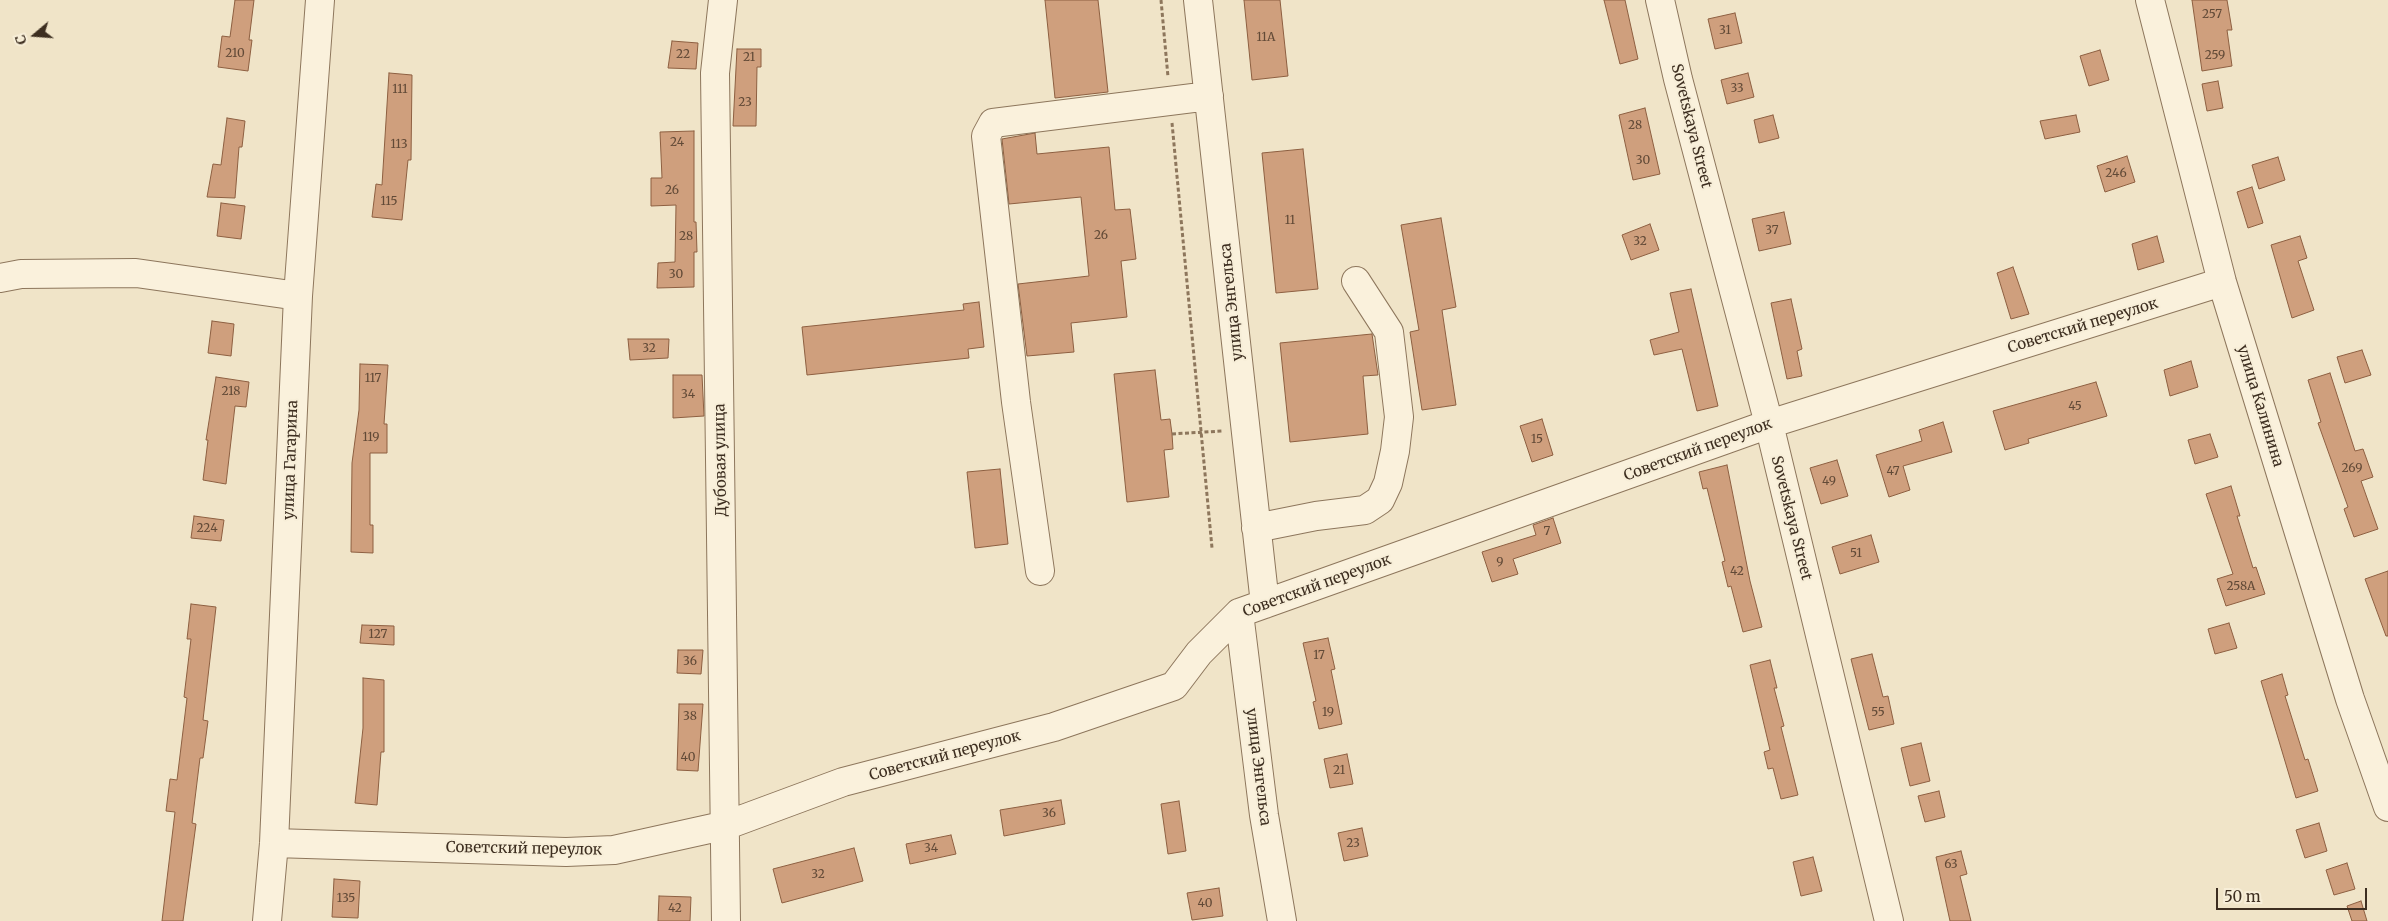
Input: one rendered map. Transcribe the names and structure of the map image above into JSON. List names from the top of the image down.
{
  "streets": {
    "street": [
      "Sovetskaya Street",
      "улица Энгельса",
      "Советский переулок",
      "улица Калинина",
      "улица Гагарина",
      "Дубовая улица"
    ]
  },
  "crossings": [
    ["Sovetskaya Street", "Советский переулок"],
    ["улица Энгельса", "Советский переулок"],
    ["Советский переулок", "улица Калинина"],
    ["Советский переулок", "улица Гагарина"],
    ["Советский переулок", "Дубовая улица"]
  ],
  "house_numbers": [
    "257",
    "31",
    "11А",
    "210",
    "22",
    "259",
    "21",
    "33",
    "111",
    "23",
    "28",
    "24",
    "113",
    "30",
    "246",
    "26",
    "115",
    "11",
    "37",
    "26",
    "28",
    "32",
    "30",
    "32",
    "117",
    "218",
    "34",
    "45",
    "119",
    "15",
    "269",
    "47",
    "49",
    "224",
    "7",
    "51",
    "9",
    "42",
    "258А",
    "127",
    "17",
    "36",
    "19",
    "55",
    "38",
    "40",
    "21",
    "36",
    "23",
    "34",
    "63",
    "32",
    "135",
    "40",
    "42"
  ],
  "scale_bar": "50 m",
  "north": "left"
}
